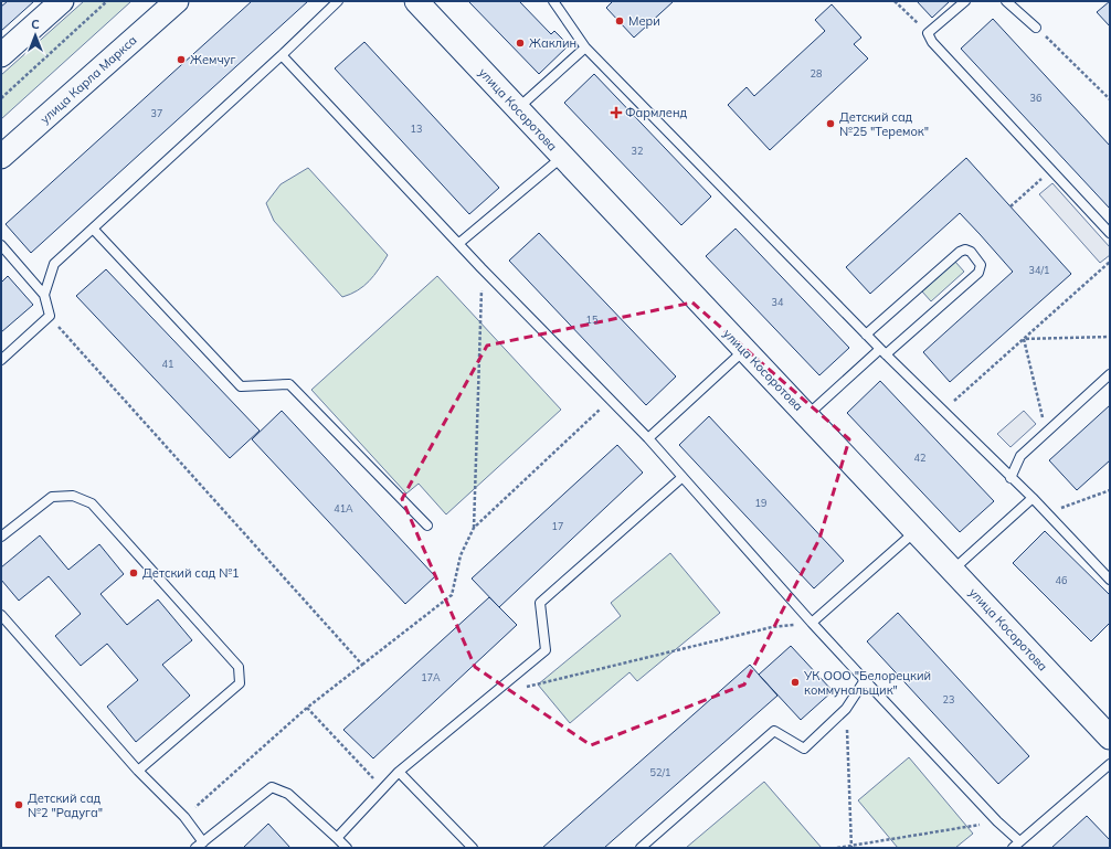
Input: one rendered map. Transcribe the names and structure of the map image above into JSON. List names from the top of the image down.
{
  "streets": {
    "street": ["улица Карла Маркса", "улица Косоротова"]
  },
  "places": {
    "other": [
      "Мери",
      "Жаклин",
      "Жемчуг",
      "Детский сад №25 \"Теремок\"",
      "Детский сад №1",
      "УК ООО \"Белорецкий коммунальщик\"",
      "Детский сад №2 \"Радуга\""
    ],
    "health": ["Фармленд"]
  },
  "house_numbers": [
    "28",
    "36",
    "37",
    "13",
    "32",
    "34/1",
    "34",
    "15",
    "41",
    "42",
    "19",
    "41А",
    "17",
    "46",
    "17А",
    "23",
    "52/1"
  ],
  "north": "top"
}
